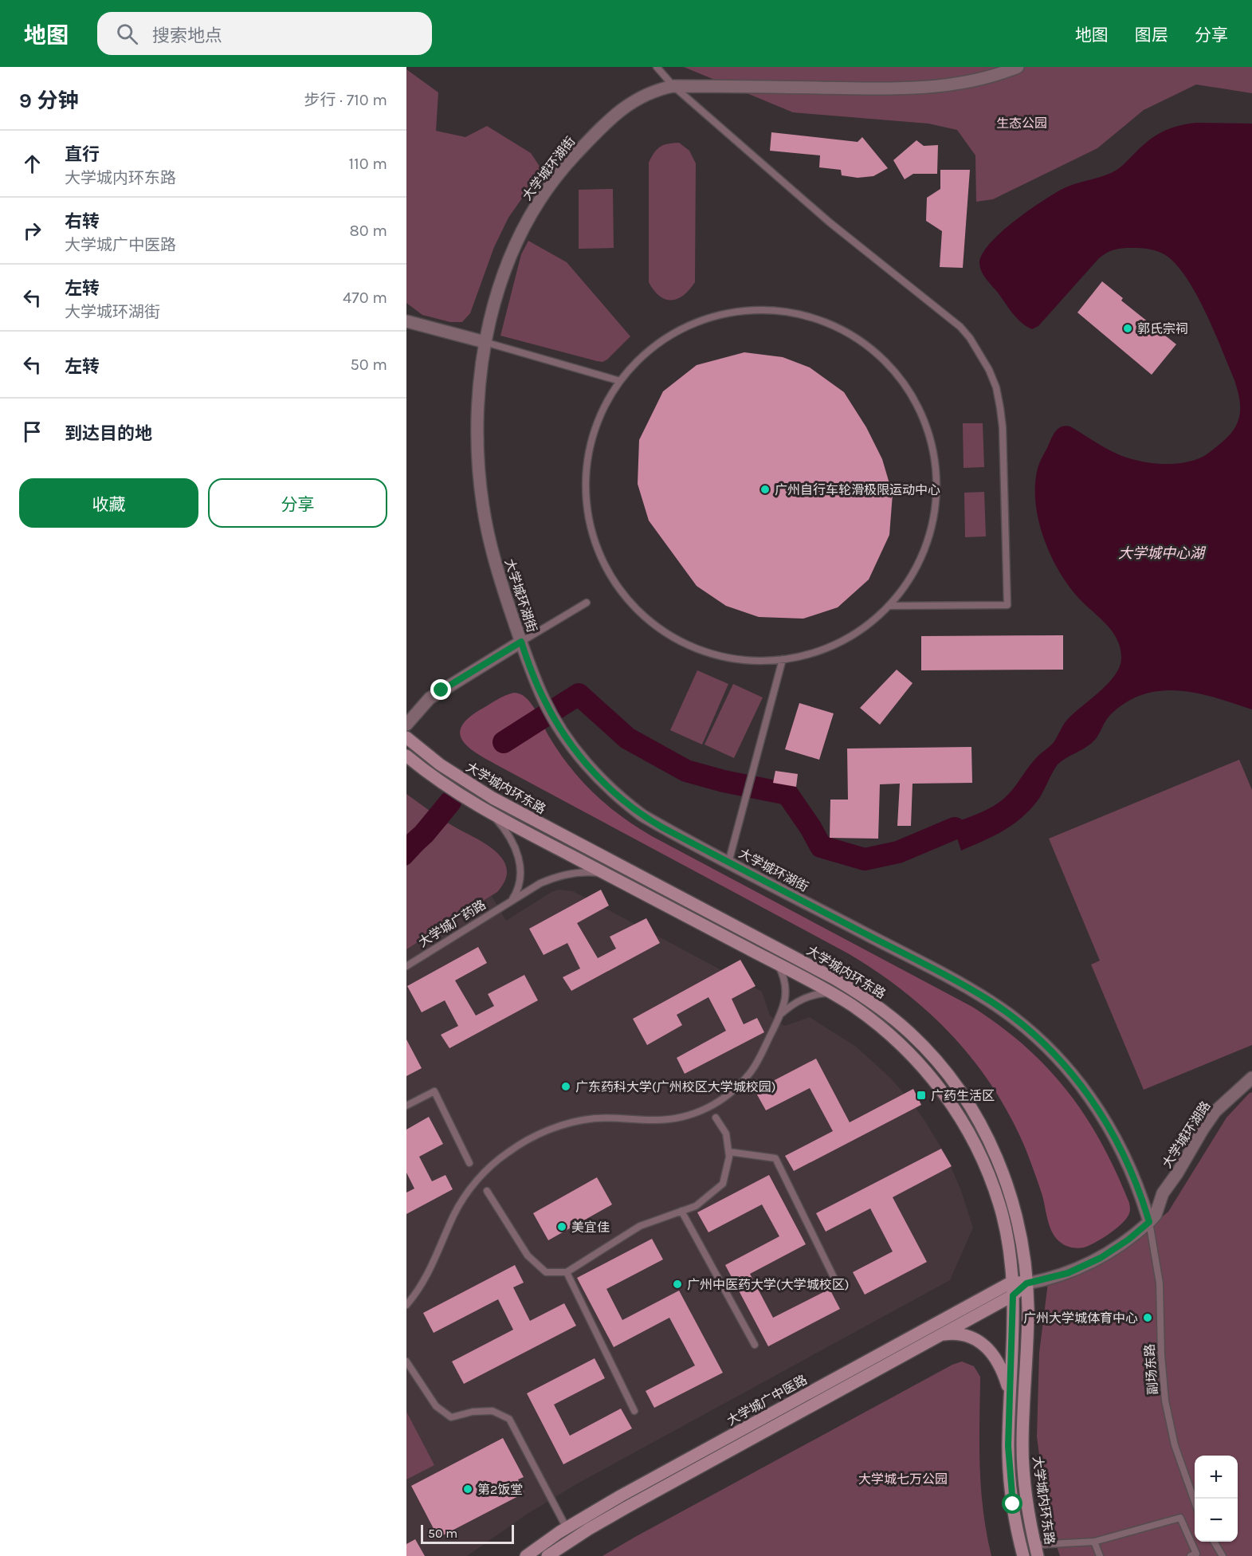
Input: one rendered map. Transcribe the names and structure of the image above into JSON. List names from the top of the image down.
{
  "streets": {
    "main road": ["大学城内环东路", "大学城广中医路"],
    "street": ["大学城环湖街", "大学城环湖路"],
    "lane": ["大学城广药路", "副场东路"]
  },
  "crossings": [
    ["大学城环湖街", "大学城环湖路"],
    ["大学城环湖街", "副场东路"],
    ["大学城环湖街", "大学城广中医路"],
    ["大学城内环东路", "大学城广药路"],
    ["大学城内环东路", "大学城广中医路"],
    ["大学城环湖路", "副场东路"],
    ["大学城环湖路", "大学城广中医路"],
    ["副场东路", "大学城广中医路"]
  ],
  "water": ["大学城中心湖"],
  "parks": ["生态公园", "大学城七万公园"],
  "places": {
    "other": [
      "郭氏宗祠",
      "广州自行车轮滑极限运动中心",
      "广东药科大学(广州校区大学城校园)",
      "美宜佳",
      "广州中医药大学(大学城校区)",
      "广州大学城体育中心",
      "第2饭堂"
    ],
    "transit": ["广药生活区"]
  },
  "scale_bar": "50 m",
  "page": {
    "header": "地图",
    "search": "搜索地点",
    "nav": ["地图", "图层", "分享"],
    "heading": ["9 分钟", "步行 · 710 m"],
    "list": [
      ["直行", "大学城内环东路", "110 m"],
      ["右转", "大学城广中医路", "80 m"],
      ["左转", "大学城环湖街", "470 m"],
      ["左转", "50 m"],
      "到达目的地"
    ],
    "buttons": ["收藏", "分享"],
    "map_buttons": ["+", "−"],
    "scale": "50 m"
  }
}
